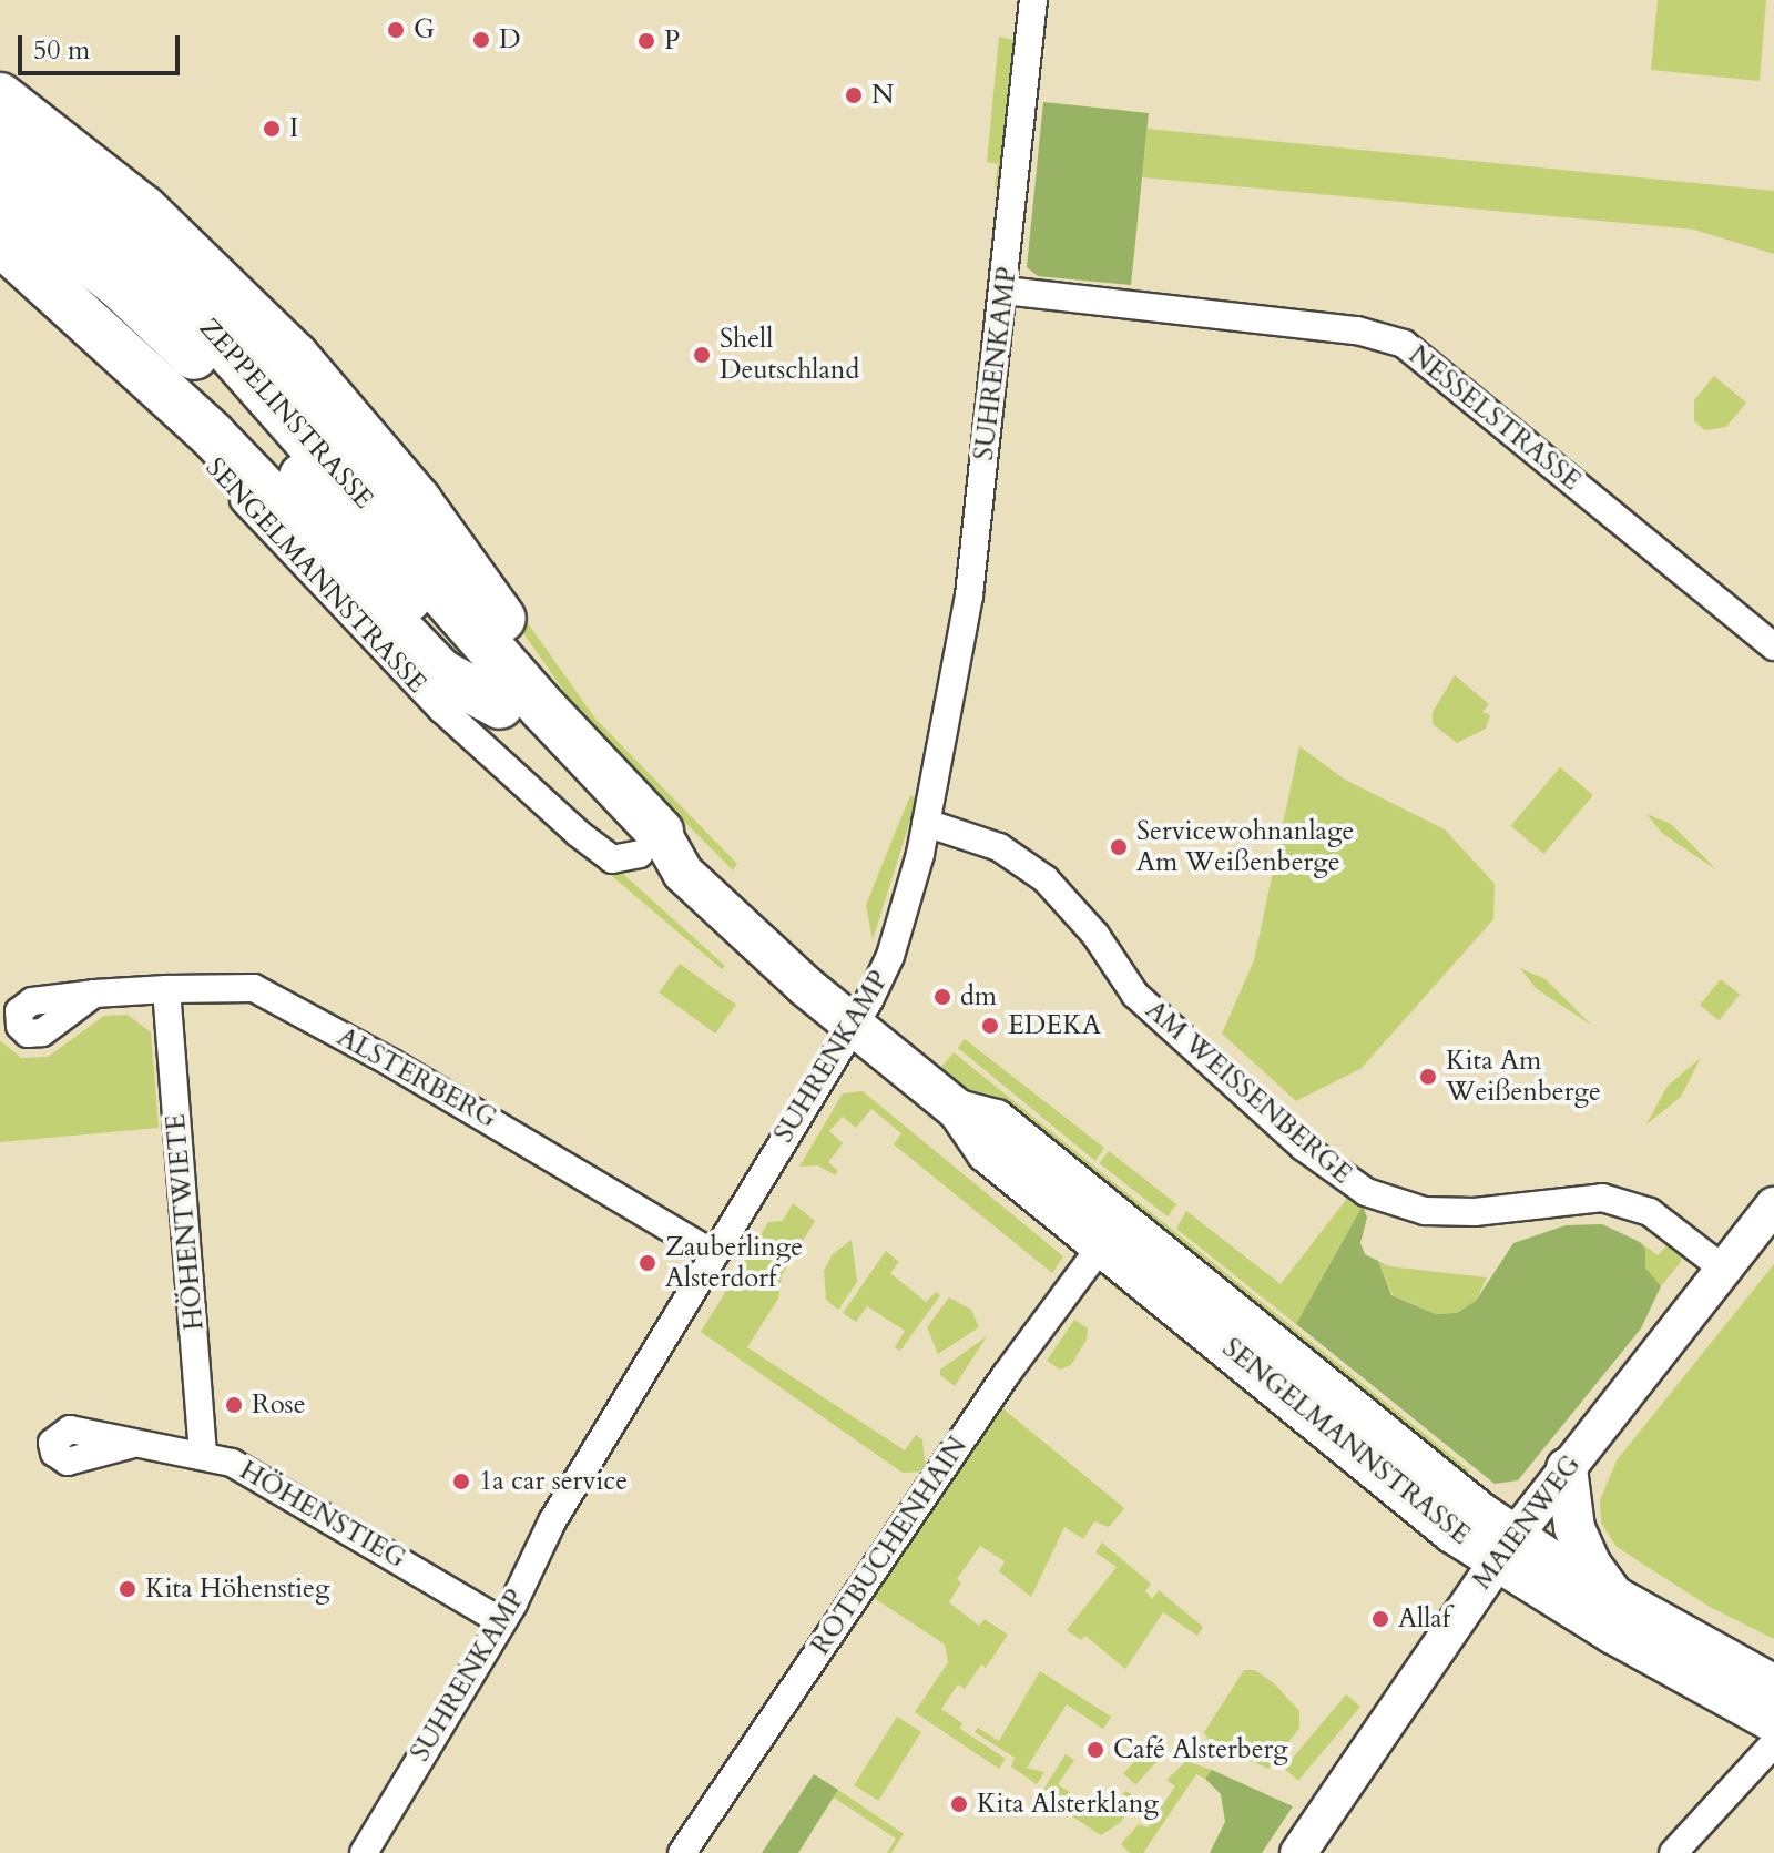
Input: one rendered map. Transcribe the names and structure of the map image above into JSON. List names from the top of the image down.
{
  "streets": {
    "highway": ["ZEPPELINSTRASSE", "SENGELMANNSTRASSE"],
    "street": [
      "SUHRENKAMP",
      "NESSELSTRASSE",
      "ALSTERBERG",
      "AM WEISSENBERGE",
      "HÖHENTWIETE",
      "HÖHENSTIEG",
      "MAIENWEG",
      "ROTBUCHENHAIN"
    ]
  },
  "crossings": [
    ["SUHRENKAMP", "NESSELSTRASSE"],
    ["SUHRENKAMP", "SENGELMANNSTRASSE"],
    ["SUHRENKAMP", "ALSTERBERG"],
    ["SUHRENKAMP", "AM WEISSENBERGE"],
    ["SUHRENKAMP", "HÖHENSTIEG"],
    ["ZEPPELINSTRASSE", "SENGELMANNSTRASSE"],
    ["SENGELMANNSTRASSE", "MAIENWEG"],
    ["SENGELMANNSTRASSE", "ROTBUCHENHAIN"],
    ["ALSTERBERG", "HÖHENTWIETE"],
    ["AM WEISSENBERGE", "MAIENWEG"],
    ["HÖHENTWIETE", "HÖHENSTIEG"]
  ],
  "places": [
    "G",
    "D",
    "P",
    "N",
    "I",
    "Shell Deutschland",
    "Servicewohnanlage Am Weißenberge",
    "dm",
    "EDEKA",
    "Kita Am Weißenberge",
    "Zauberlinge Alsterdorf",
    "Rose",
    "1a car service",
    "Kita Höhenstieg",
    "Allaf",
    "Café Alsterberg",
    "Kita Alsterklang"
  ],
  "scale_bar": "50 m"
}
